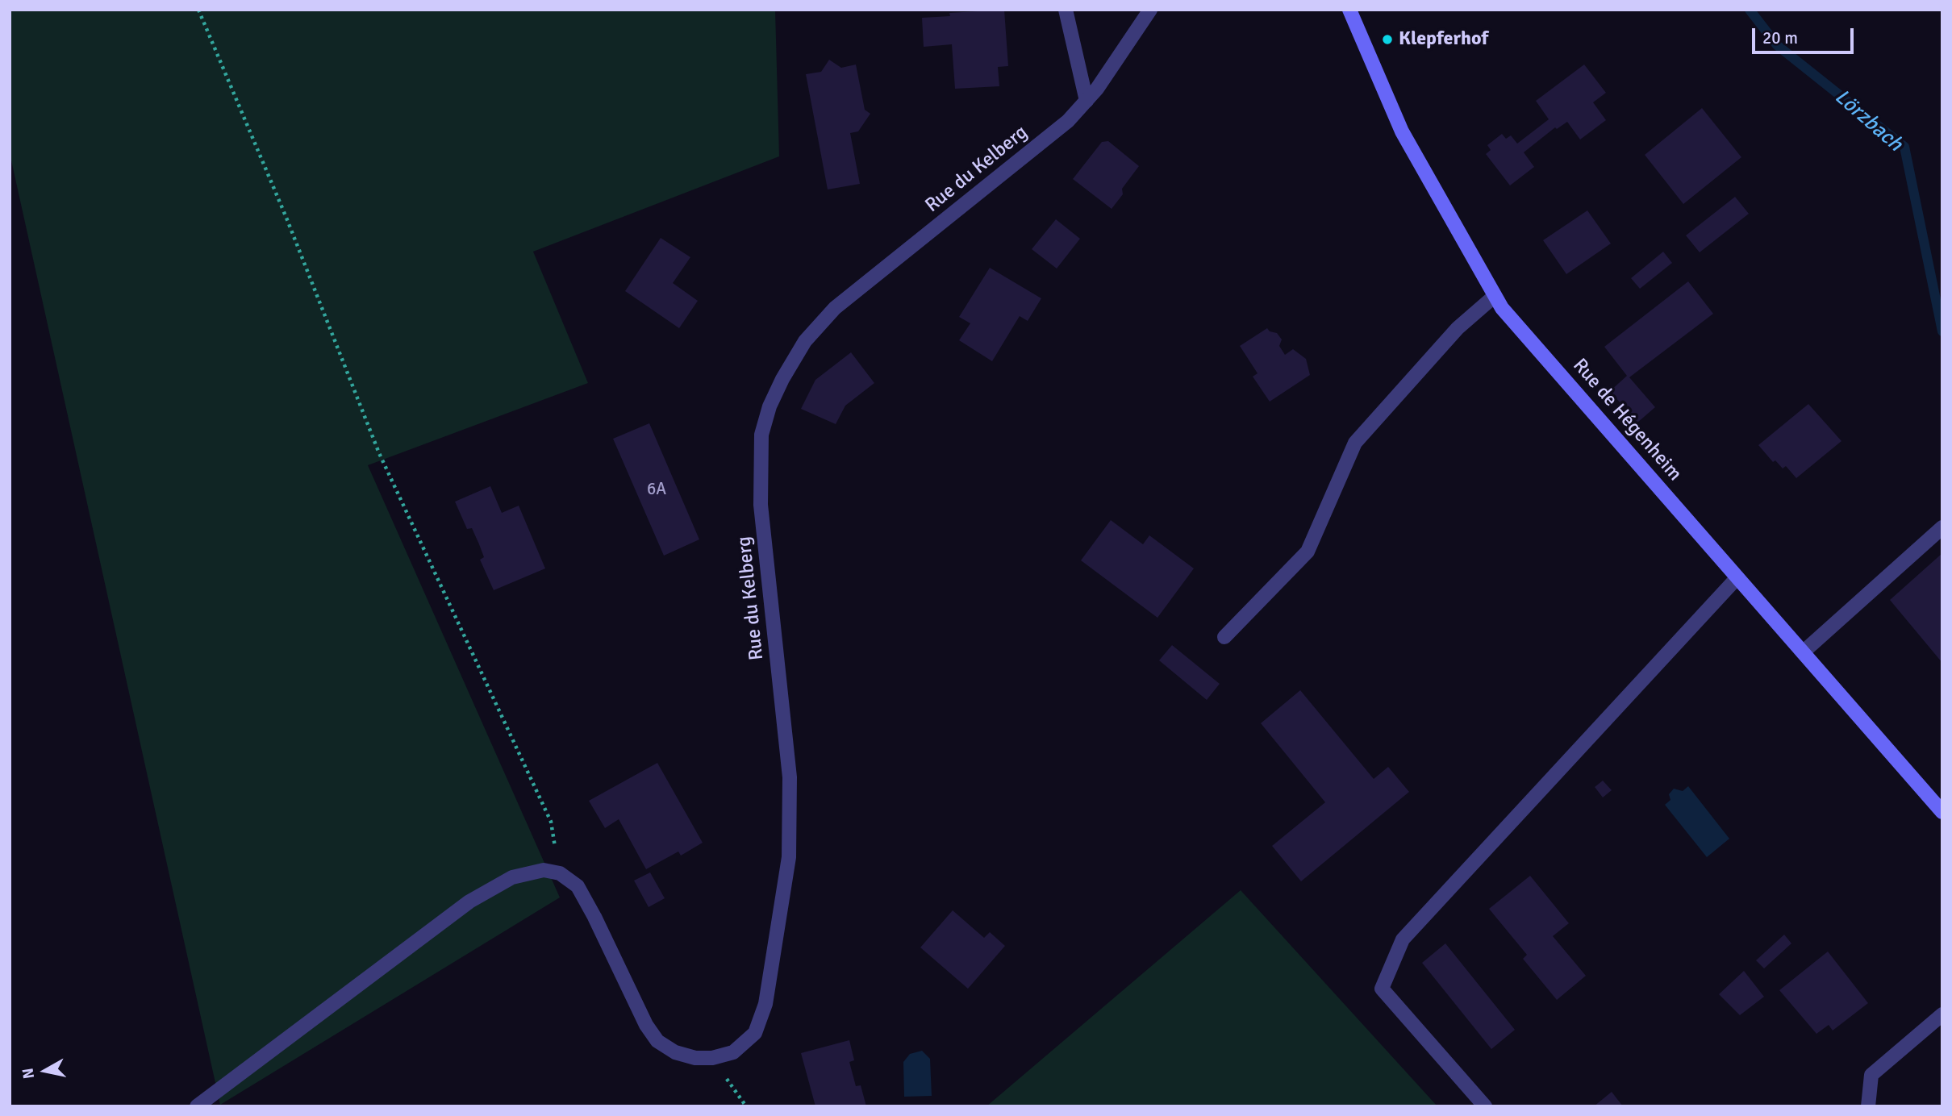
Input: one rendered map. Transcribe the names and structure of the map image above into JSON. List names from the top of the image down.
{
  "streets": {
    "main road": ["Rue de Hégenheim"],
    "street": ["Rue du Kelberg"]
  },
  "water": ["Lörzbach"],
  "places": ["Klepferhof"],
  "house_numbers": ["6A"],
  "scale_bar": "20 m",
  "north": "left"
}
